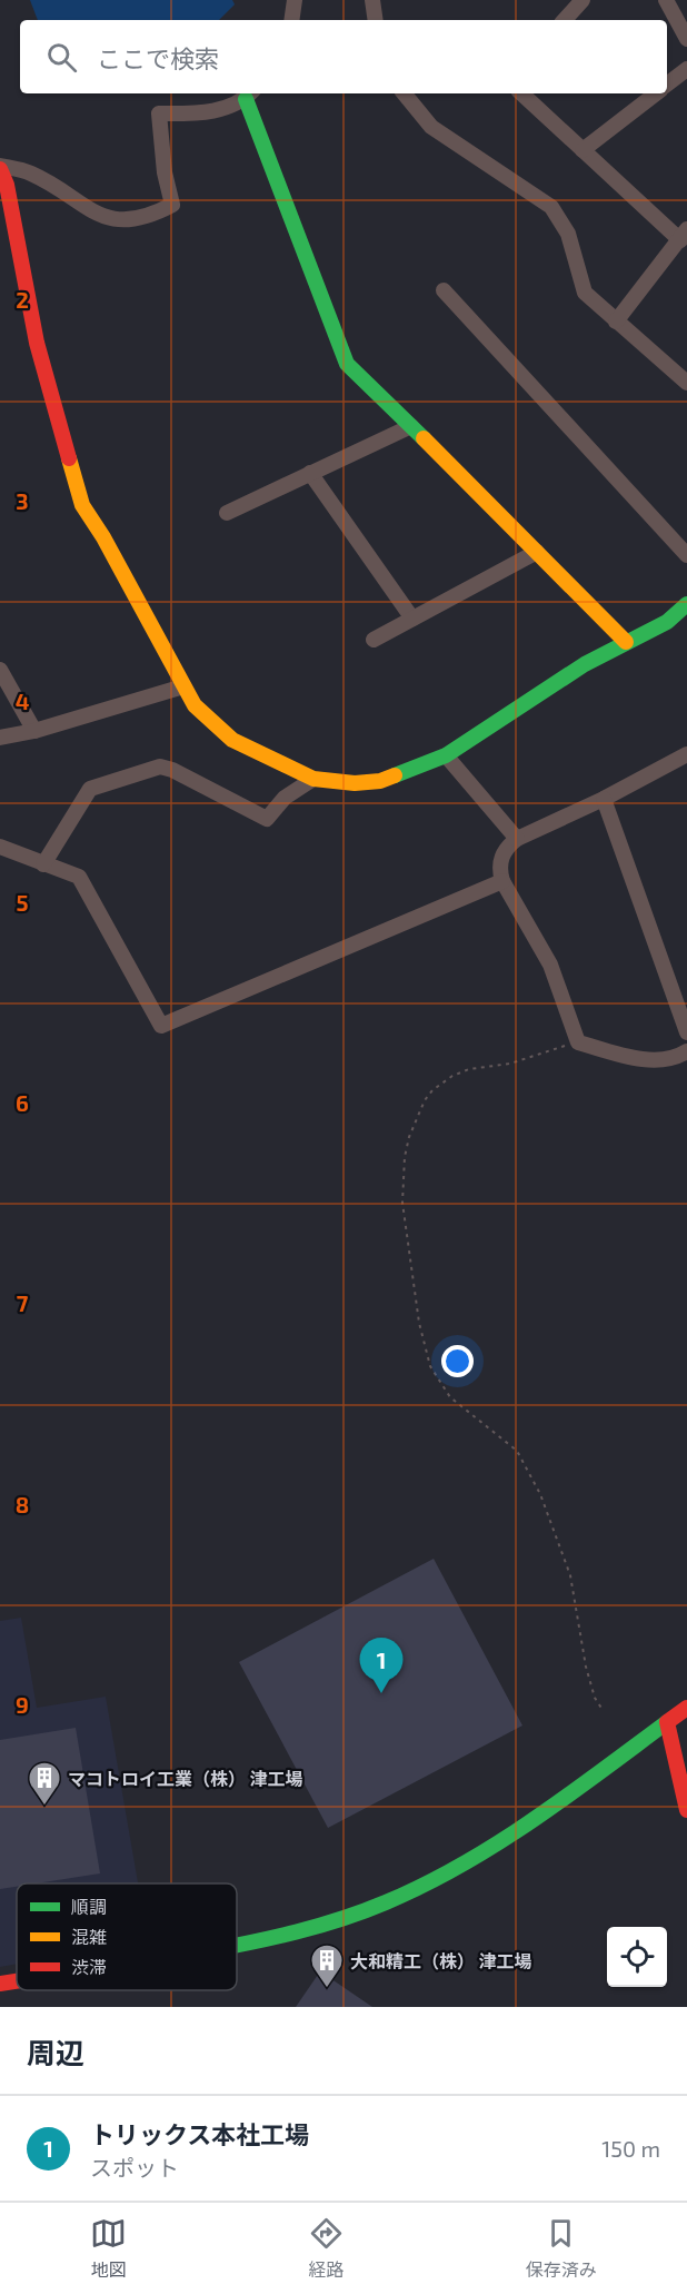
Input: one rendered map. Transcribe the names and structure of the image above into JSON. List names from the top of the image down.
{
  "places": {
    "building": ["マコトロイ工業（株） 津工場", "大和精工（株） 津工場"]
  },
  "legend": ["順調", "混雑", "渋滞"],
  "page": {
    "search": "ここで検索",
    "pins": "1",
    "heading": "周辺",
    "list": [
      {
        "mark": "1",
        "name": "トリックス本社工場",
        "note": "スポット",
        "value": "150 m"
      }
    ],
    "nav": ["地図", "経路", "保存済み"]
  },
  "grid": {
    "rows": [
      "2",
      "3",
      "4",
      "5",
      "6",
      "7",
      "8",
      "9"
    ]
  }
}
